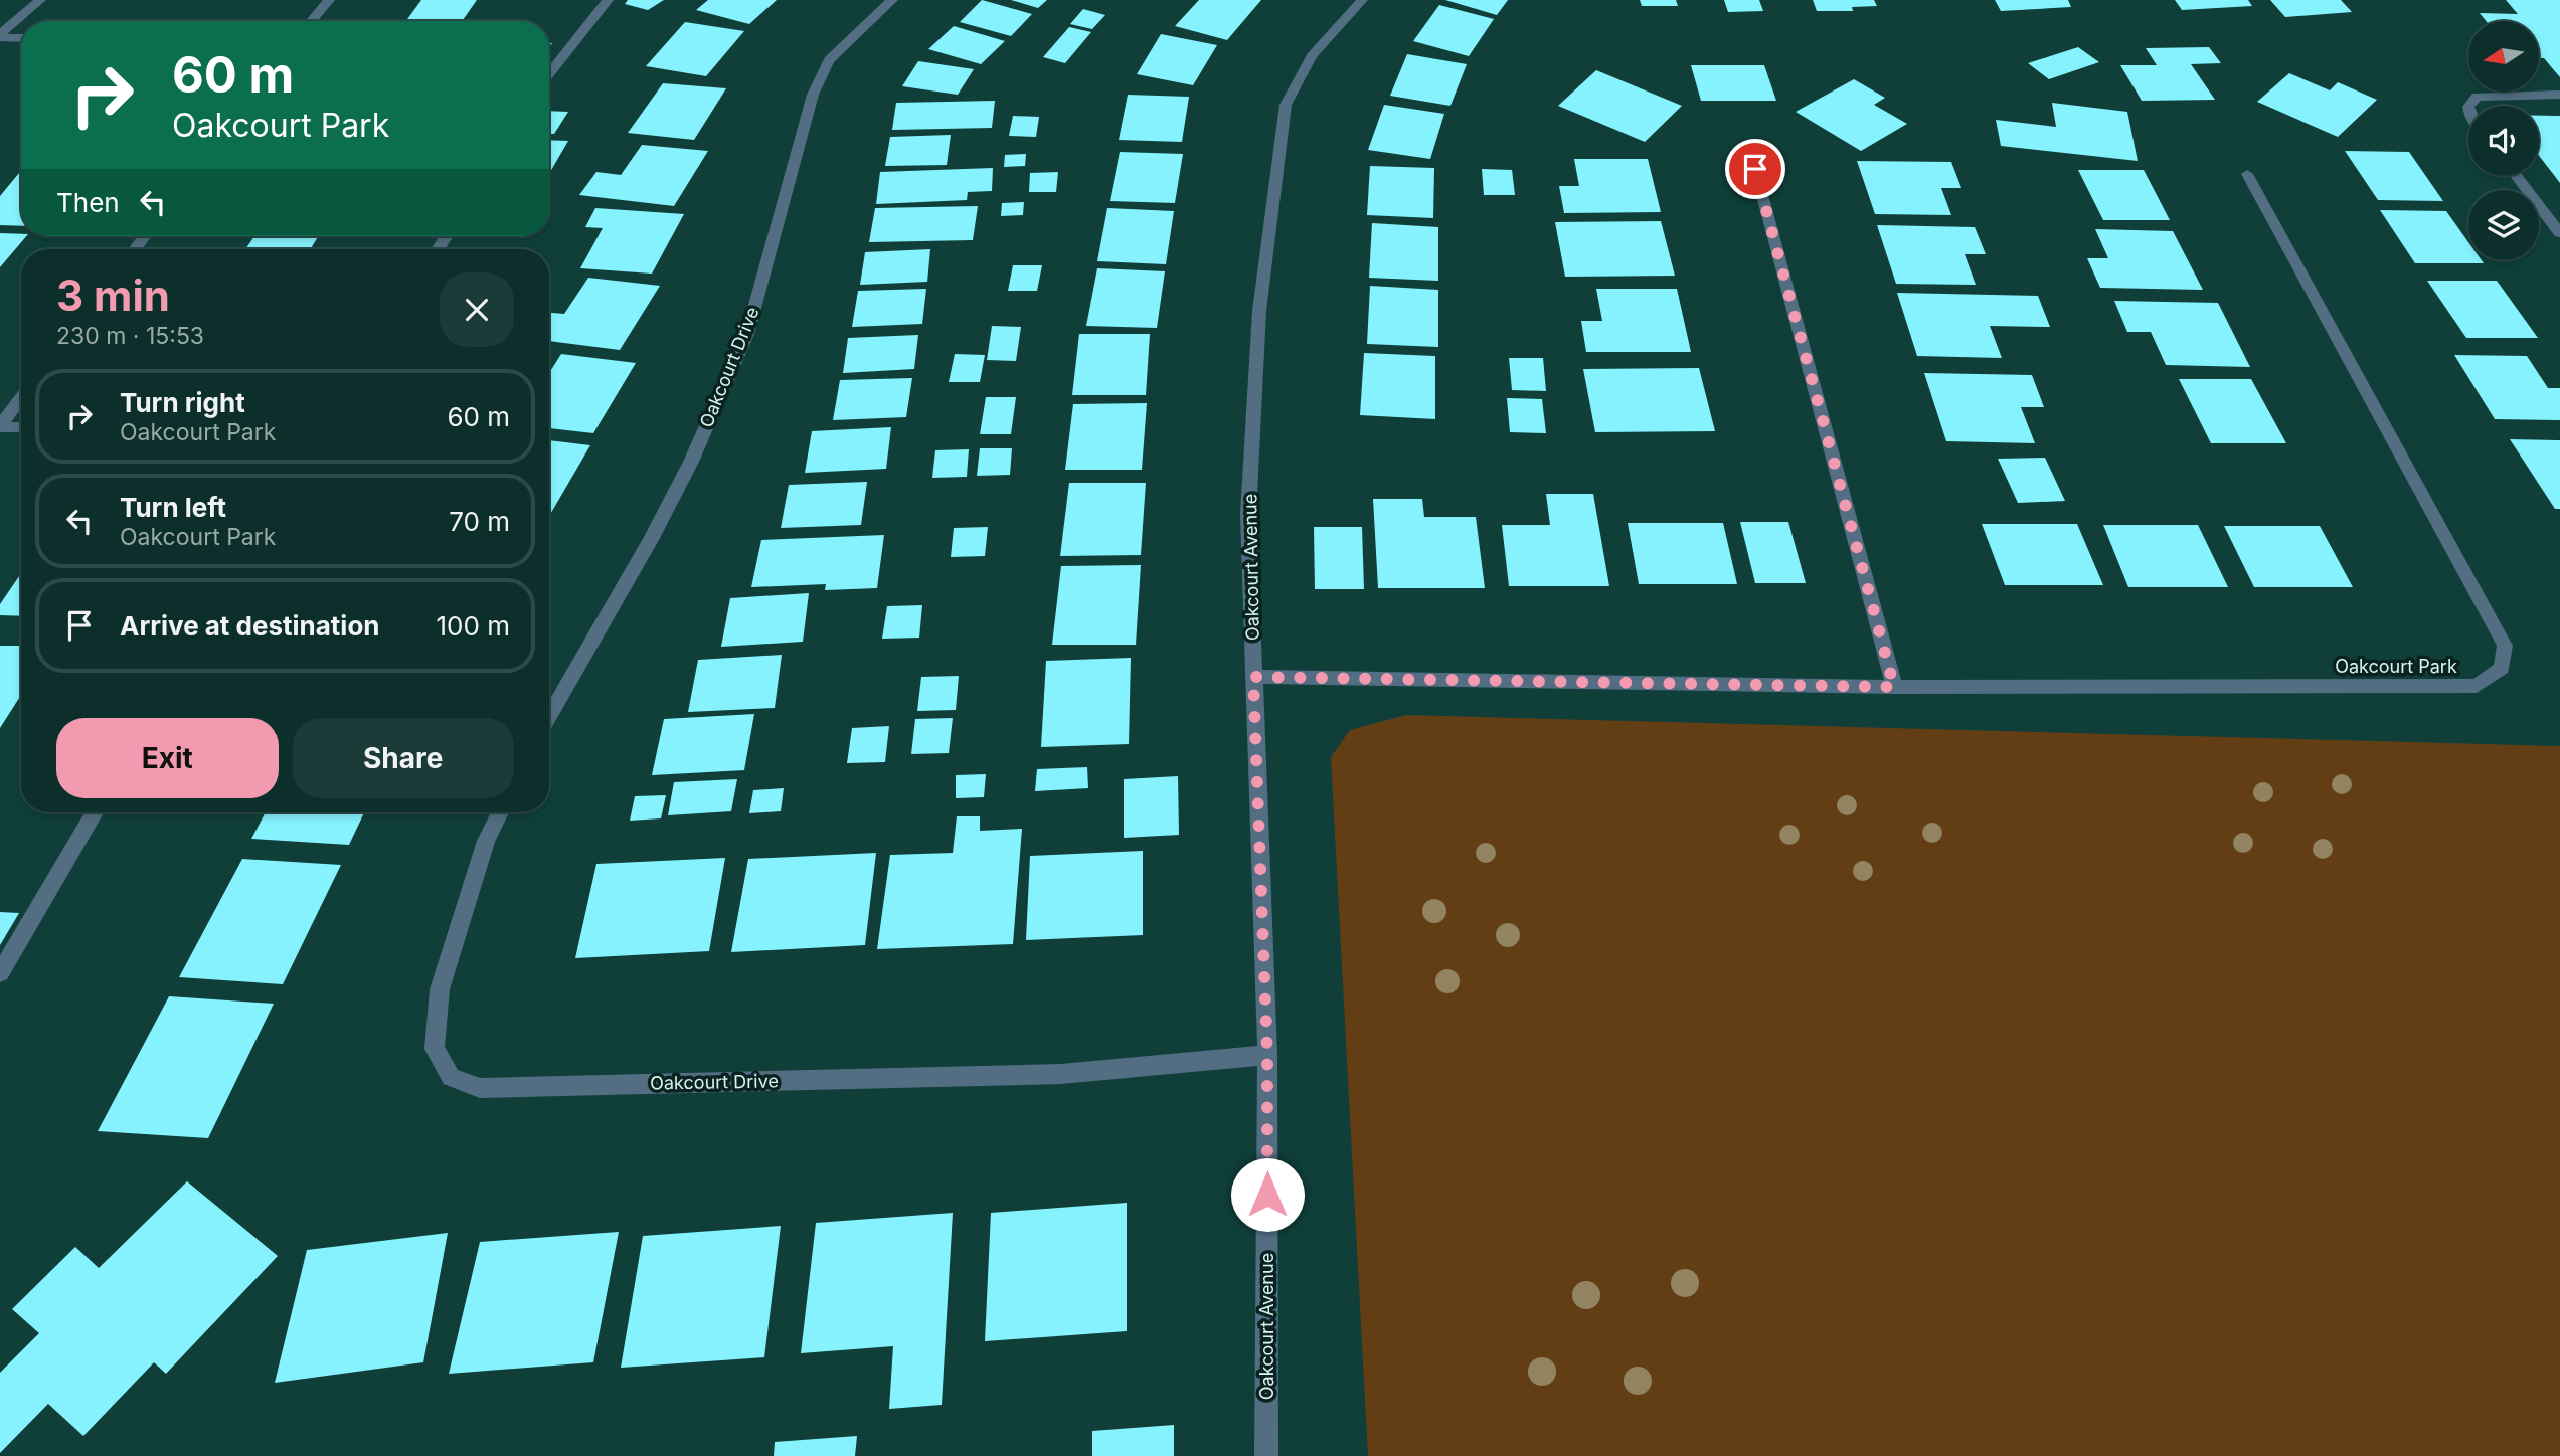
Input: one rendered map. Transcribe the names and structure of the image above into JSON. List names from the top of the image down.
{
  "streets": {
    "street": ["Oakcourt Drive", "Oakcourt Avenue", "Oakcourt Park"]
  },
  "crossings": [
    ["Oakcourt Drive", "Oakcourt Avenue"],
    ["Oakcourt Avenue", "Oakcourt Park"]
  ],
  "north": "left",
  "page": {
    "turn": ["60 m", "Oakcourt Park"],
    "then": "Then",
    "heading": ["3 min", "230 m · 15:53"],
    "list": [
      {
        "name": "Turn right",
        "note": "Oakcourt Park",
        "value": "60 m"
      },
      {
        "name": "Turn left",
        "note": "Oakcourt Park",
        "value": "70 m"
      },
      {
        "name": "Arrive at destination",
        "value": "100 m"
      }
    ],
    "buttons": ["Exit", "Share"]
  }
}
